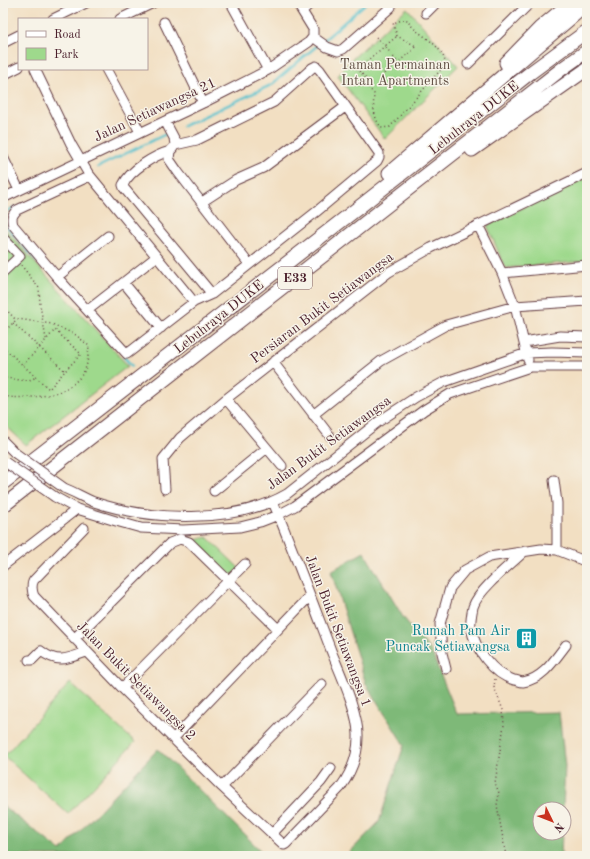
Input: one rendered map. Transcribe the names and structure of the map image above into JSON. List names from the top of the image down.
{
  "streets": {
    "highway": ["Lebuhraya DUKE", "E33"],
    "street": [
      "Jalan Setiawangsa 21",
      "Persiaran Bukit Setiawangsa",
      "Jalan Bukit Setiawangsa",
      "Jalan Bukit Setiawangsa 1",
      "Jalan Bukit Setiawangsa 2"
    ]
  },
  "crossings": [
    ["Jalan Bukit Setiawangsa", "Jalan Bukit Setiawangsa 1"],
    ["Jalan Bukit Setiawangsa 1", "Jalan Bukit Setiawangsa 2"]
  ],
  "parks": ["Taman Permainan Intan Apartments"],
  "places": {
    "building": ["Rumah Pam Air Puncak Setiawangsa"]
  },
  "legend": ["Road", "Park"],
  "north": "bottom right"
}
